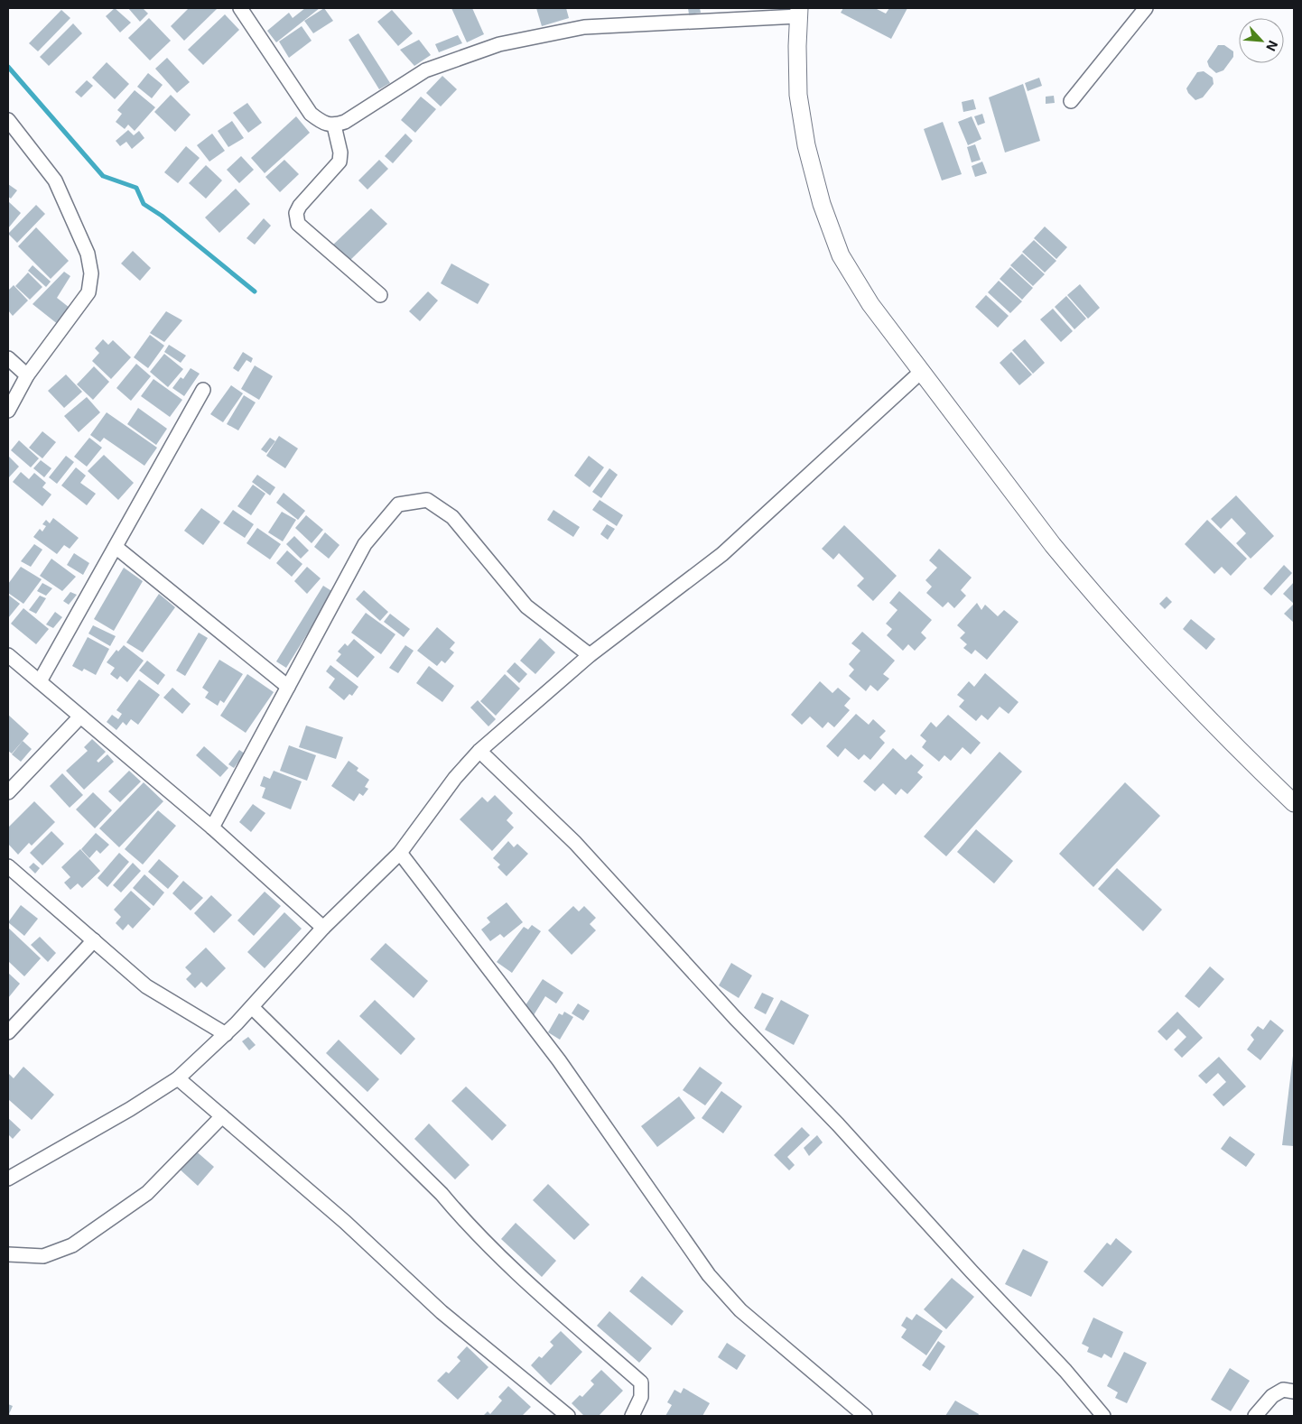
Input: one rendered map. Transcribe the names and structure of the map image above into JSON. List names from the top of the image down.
{
  "north": "bottom right"
}
